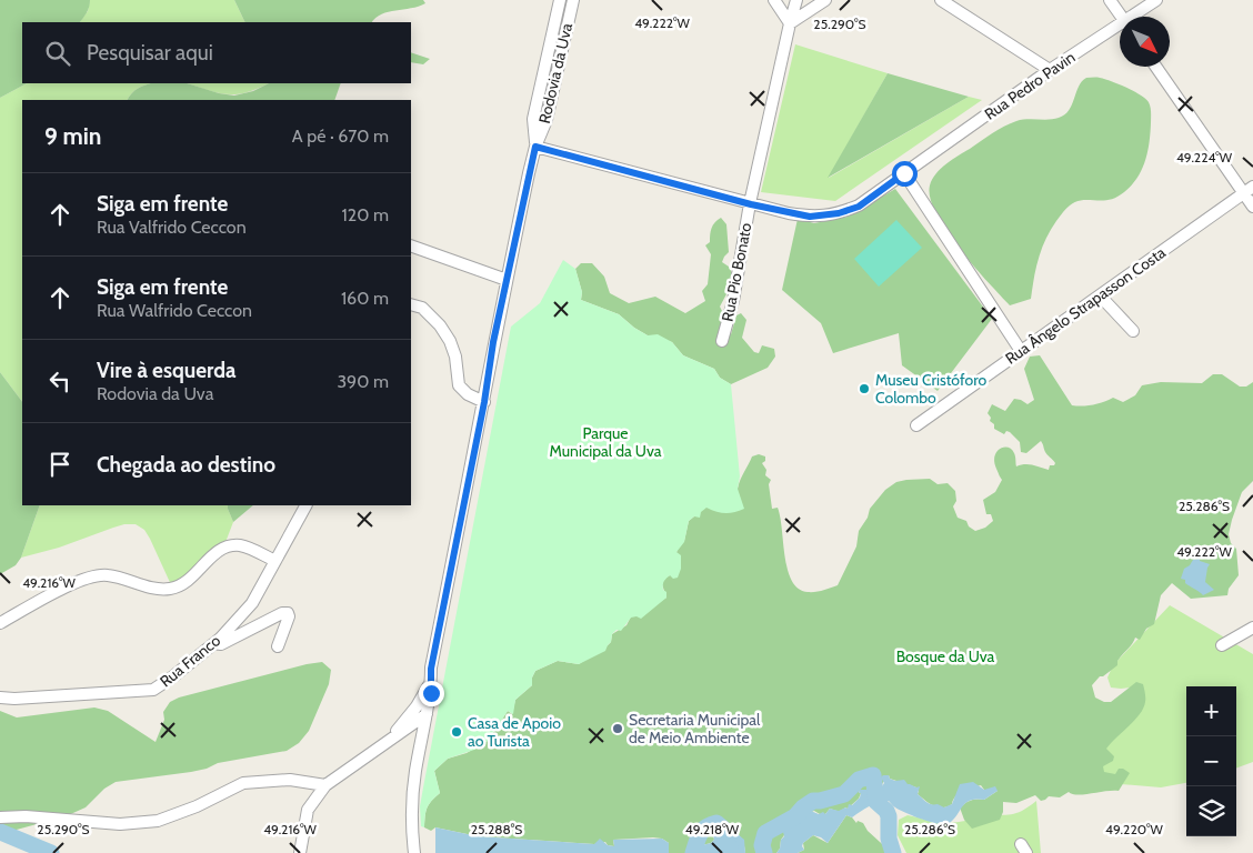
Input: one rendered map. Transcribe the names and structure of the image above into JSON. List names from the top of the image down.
{
  "streets": {
    "street": [
      "Rodovia da Uva",
      "Rua Pedro Pavin",
      "Rua Pio Bonato",
      "Rua Ângelo Strapasson Costa",
      "Rua Franco"
    ]
  },
  "crossings": [
    ["Rodovia da Uva", "Rua Pedro Pavin"],
    ["Rua Pedro Pavin", "Rua Pio Bonato"]
  ],
  "parks": ["Parque Municipal da Uva", "Bosque da Uva"],
  "places": ["Museu Cristóforo Colombo", "Secretaria Municipal de Meio Ambiente", "Casa de Apoio ao Turista"],
  "north": "bottom right",
  "page": {
    "search": "Pesquisar aqui",
    "heading": ["9 min", "A pé · 670 m"],
    "list": [
      ["Siga em frente", "Rua Valfrido Ceccon", "120 m"],
      ["Siga em frente", "Rua Walfrido Ceccon", "160 m"],
      ["Vire à esquerda", "Rodovia da Uva", "390 m"],
      "Chegada ao destino"
    ],
    "map_buttons": ["+", "−"]
  },
  "coordinates": [
    "49.222°W",
    "25.290°S",
    "49.224°W",
    "25.286°S",
    "49.216°W",
    "25.288°S",
    "49.218°W",
    "49.220°W"
  ]
}
